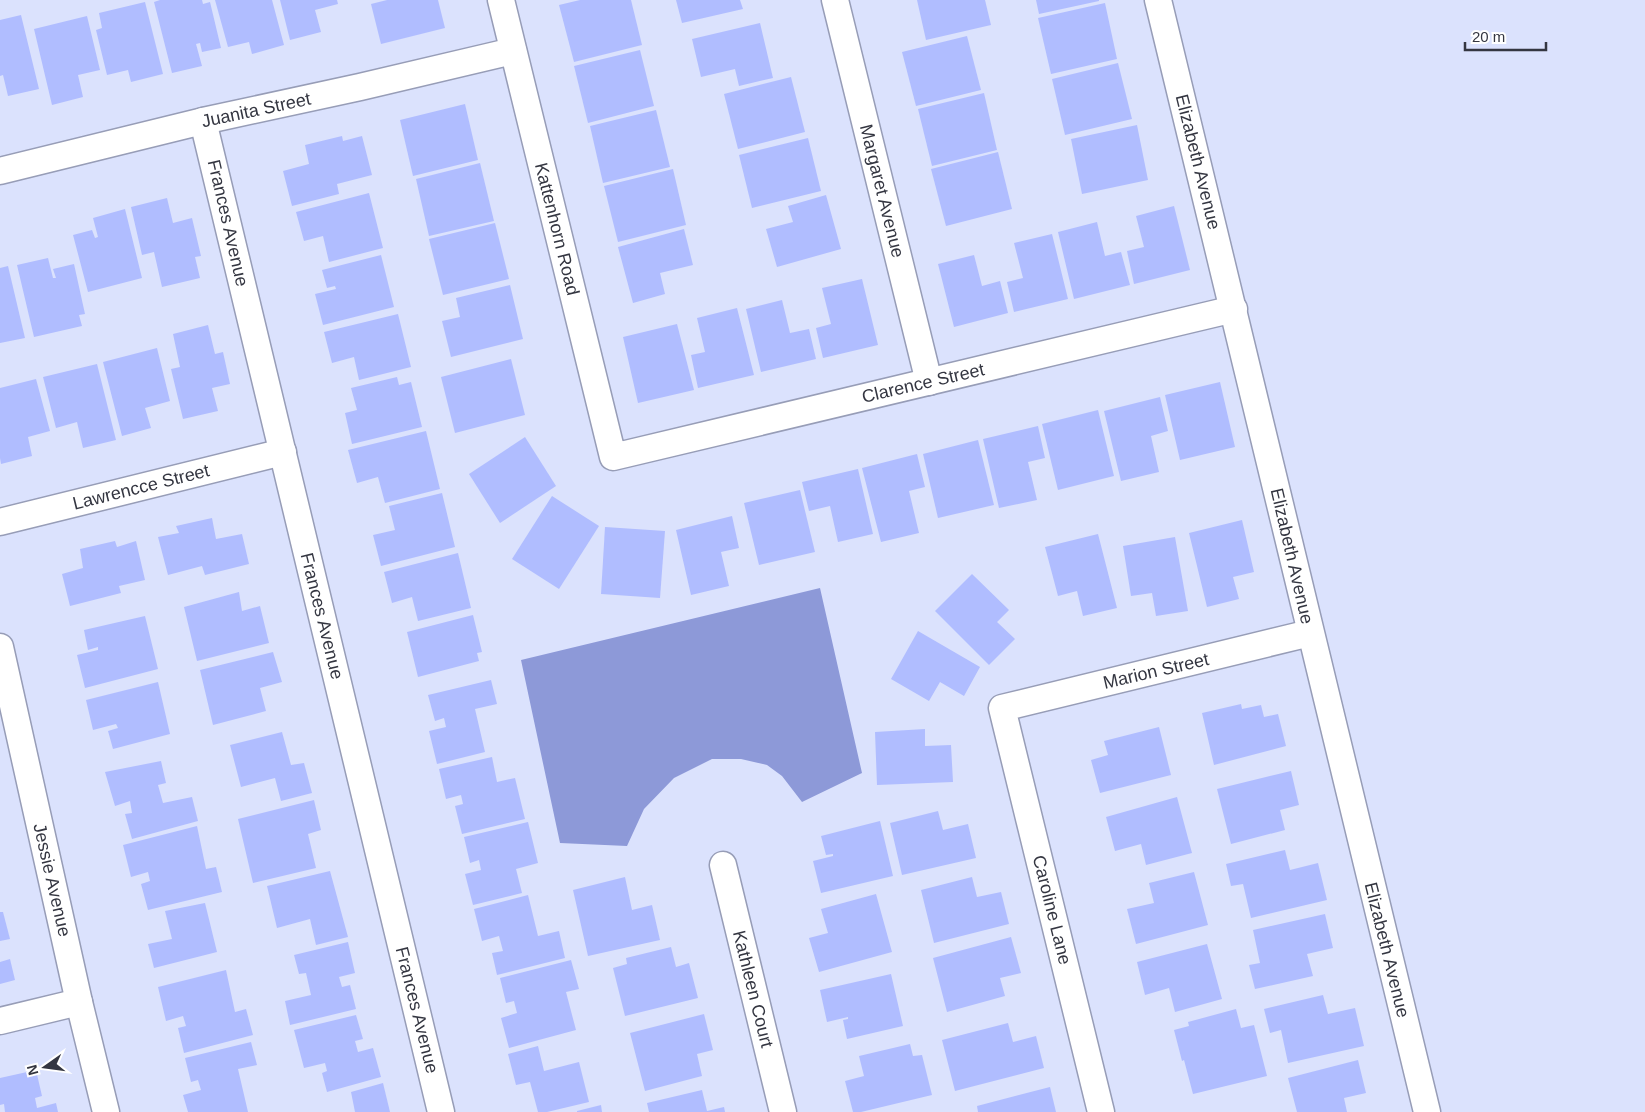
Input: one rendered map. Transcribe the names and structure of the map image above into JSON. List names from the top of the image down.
{
  "streets": {
    "street": [
      "Juanita Street",
      "Elizabeth Avenue",
      "Margaret Avenue",
      "Frances Avenue",
      "Kattenhorn Road",
      "Clarence Street",
      "Lawrencce Street",
      "Marion Street",
      "Jessie Avenue",
      "Caroline Lane",
      "Kathleen Court"
    ]
  },
  "crossings": [
    ["Juanita Street", "Frances Avenue"],
    ["Juanita Street", "Kattenhorn Road"],
    ["Elizabeth Avenue", "Clarence Street"],
    ["Elizabeth Avenue", "Marion Street"],
    ["Margaret Avenue", "Clarence Street"],
    ["Frances Avenue", "Lawrencce Street"],
    ["Kattenhorn Road", "Clarence Street"],
    ["Marion Street", "Caroline Lane"]
  ],
  "scale_bar": "20 m",
  "north": "left"
}
